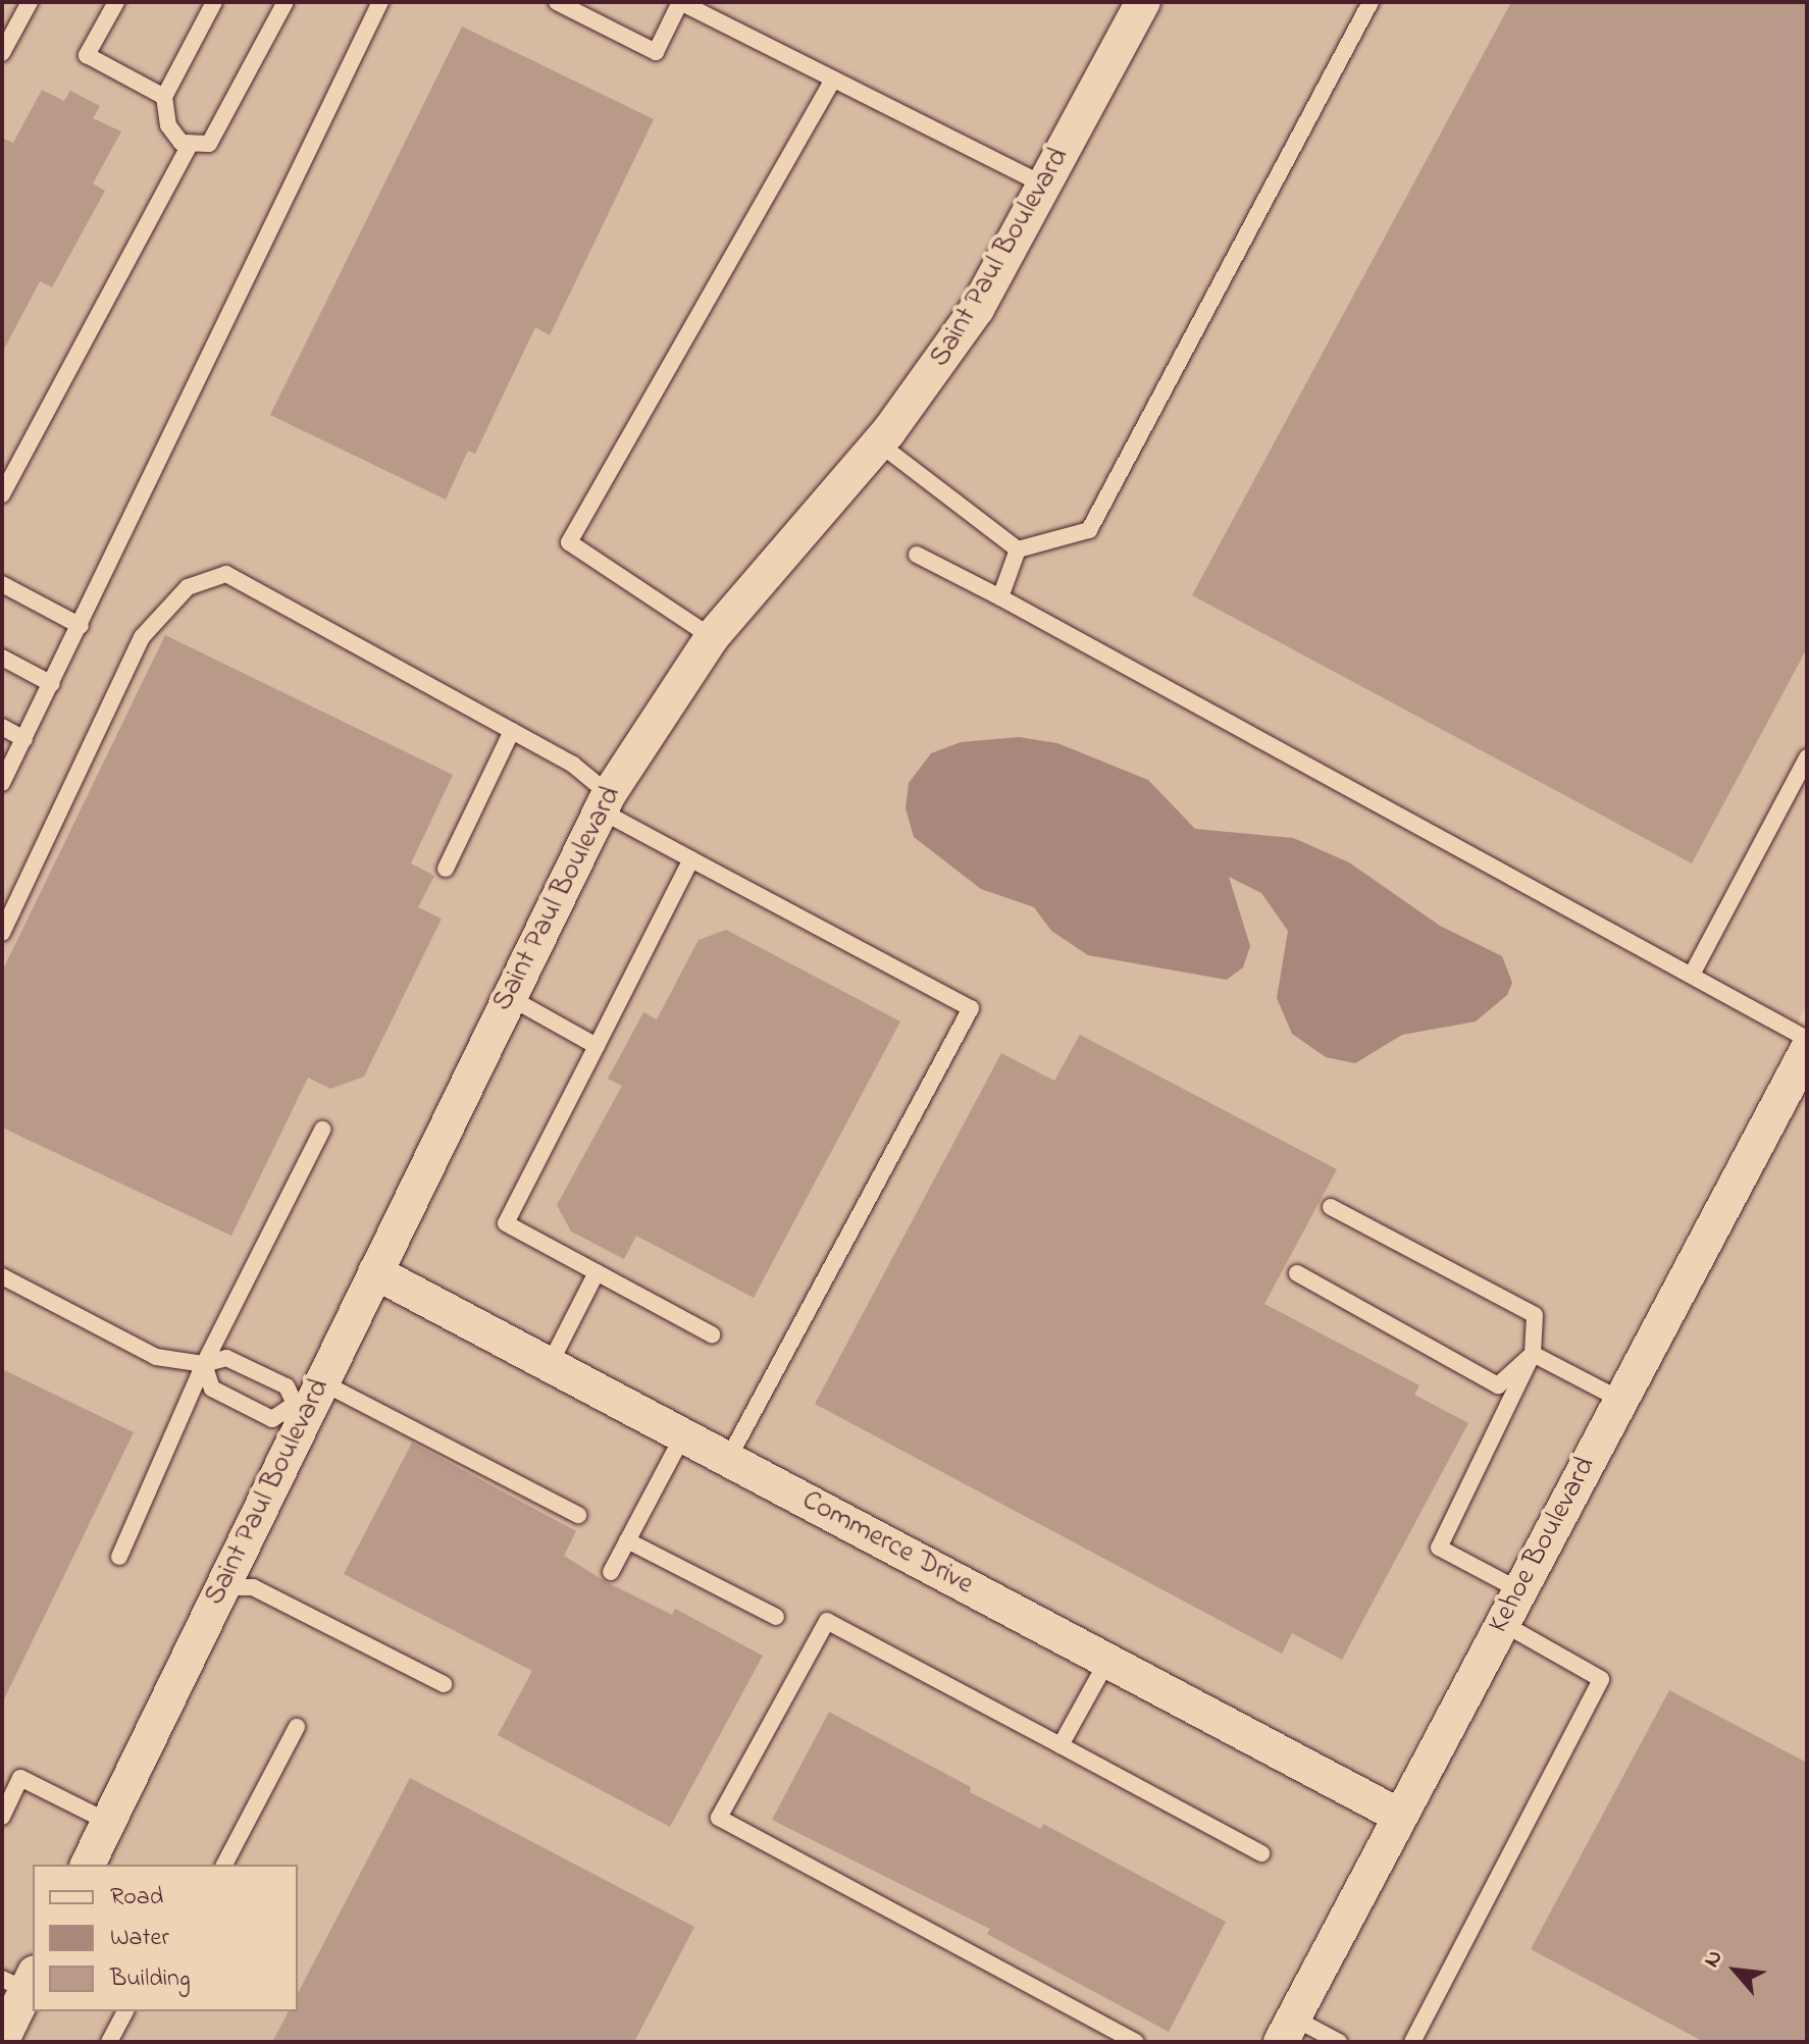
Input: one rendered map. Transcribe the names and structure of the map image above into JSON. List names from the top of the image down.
{
  "streets": {
    "street": ["Saint Paul Boulevard", "Commerce Drive", "Kehoe Boulevard"]
  },
  "crossings": [
    ["Saint Paul Boulevard", "Commerce Drive"],
    ["Commerce Drive", "Kehoe Boulevard"]
  ],
  "legend": ["Road", "Water", "Building"],
  "north": "top left"
}
